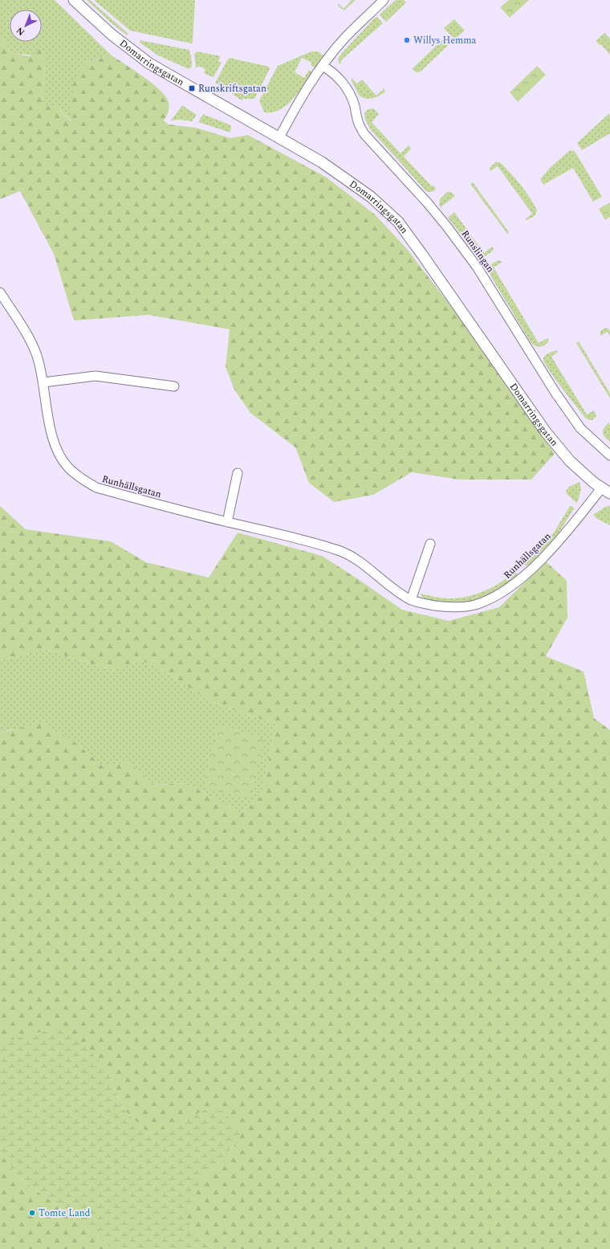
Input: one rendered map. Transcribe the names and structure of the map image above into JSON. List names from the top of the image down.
{
  "streets": {
    "street": ["Domarringsgatan", "Runslingan", "Runhällsgatan"]
  },
  "crossings": [
    ["Domarringsgatan", "Runhällsgatan"]
  ],
  "places": {
    "other": ["Willys Hemma", "Tomte Land"],
    "transit": ["Runskriftsgatan"]
  },
  "north": "bottom left"
}
